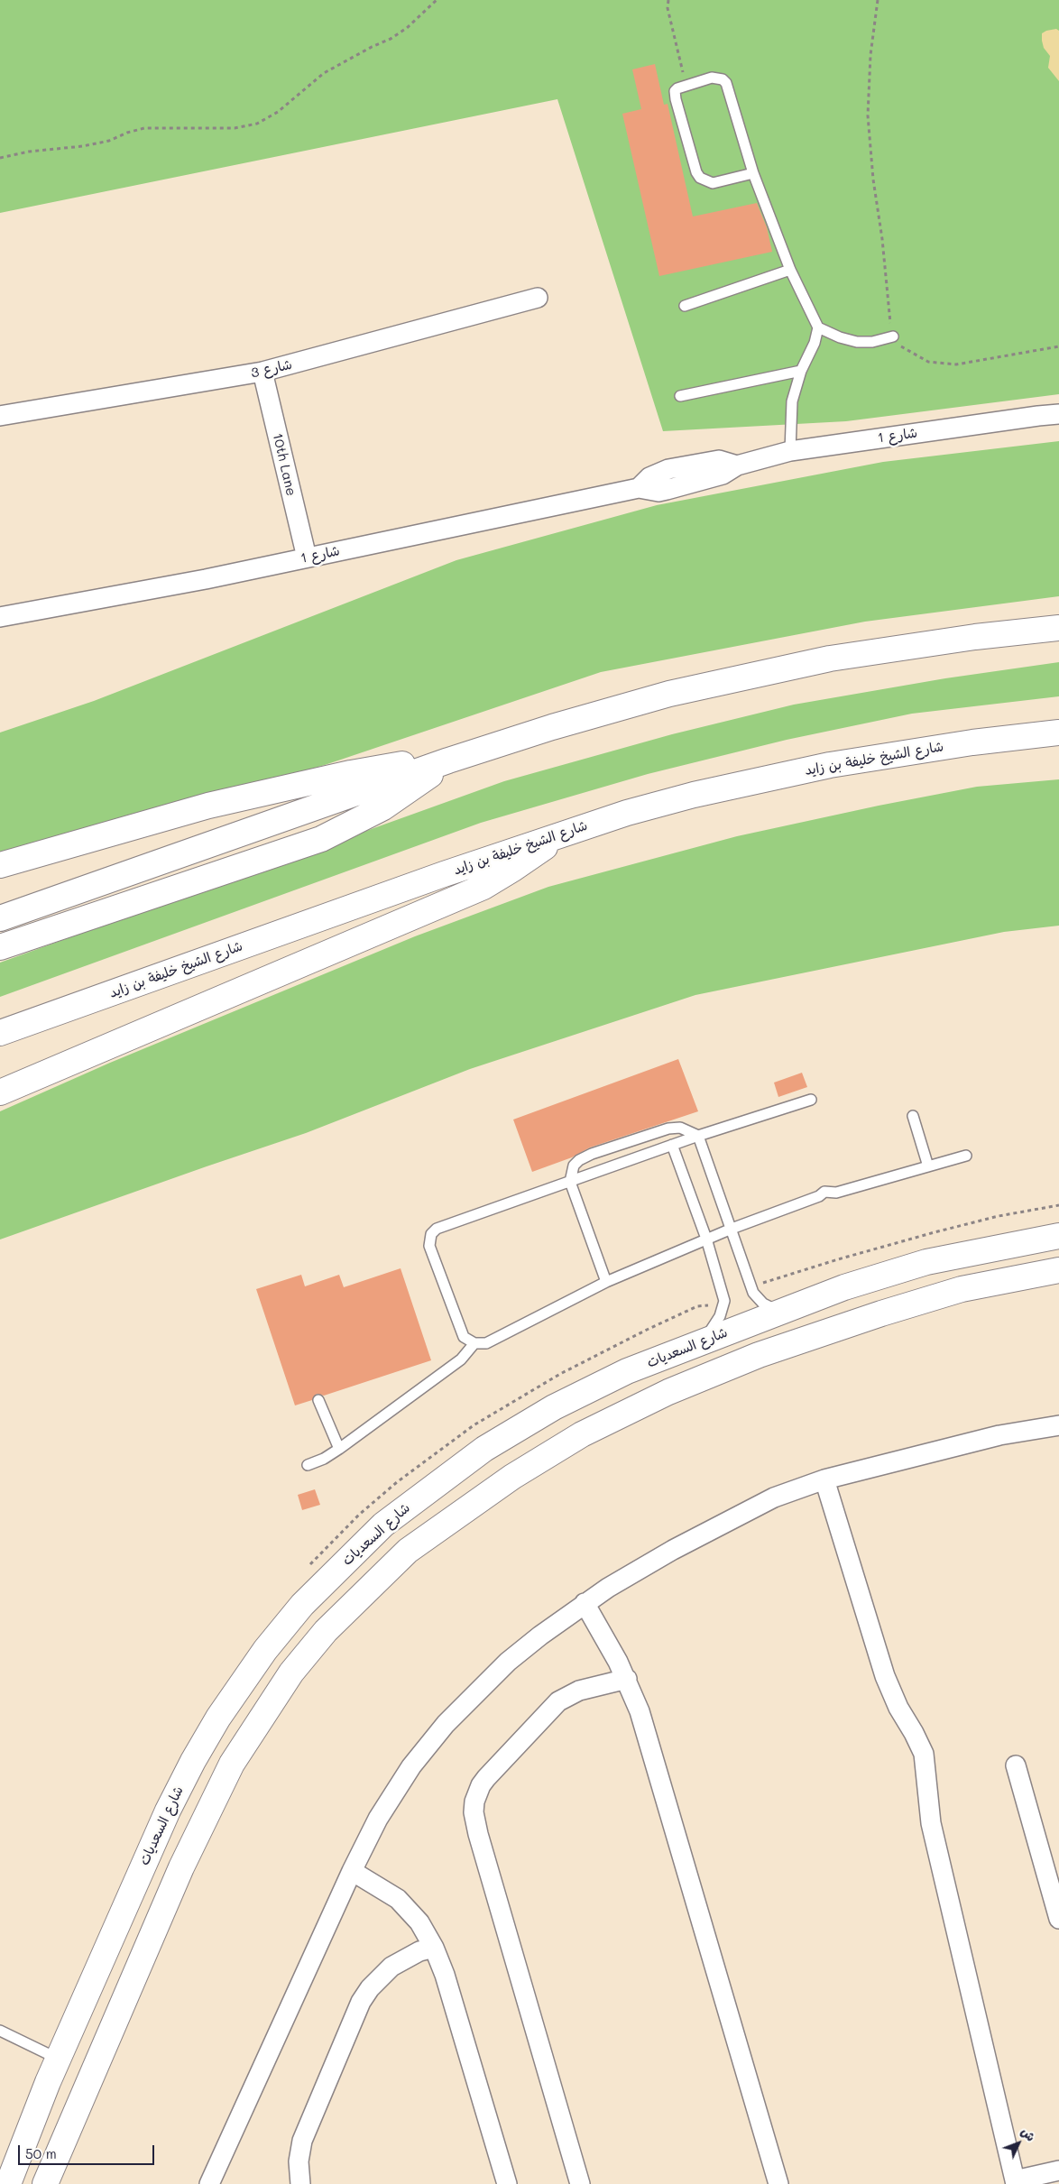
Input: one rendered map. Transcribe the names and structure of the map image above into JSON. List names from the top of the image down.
{
  "streets": {
    "main road": ["شارع الشيخ خليفة بن زايد", "شارع السعديات"],
    "street": ["شارع 3", "شارع 1", "10th Lane"]
  },
  "crossings": [
    ["شارع 3", "10th Lane"],
    ["شارع 1", "10th Lane"]
  ],
  "scale_bar": "50 m",
  "north": "top right"
}
